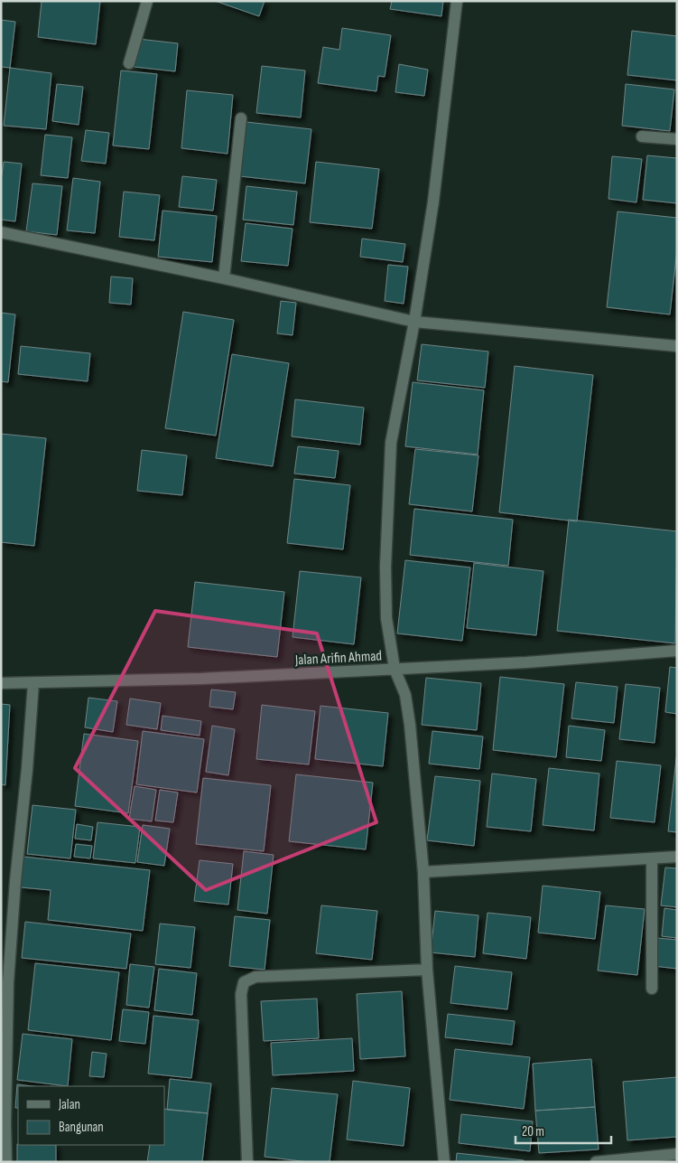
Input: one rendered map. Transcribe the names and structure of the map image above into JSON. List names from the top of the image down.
{
  "streets": {
    "street": ["Jalan Arifin Ahmad"]
  },
  "legend": ["Jalan", "Bangunan"],
  "scale_bar": "20 m"
}
